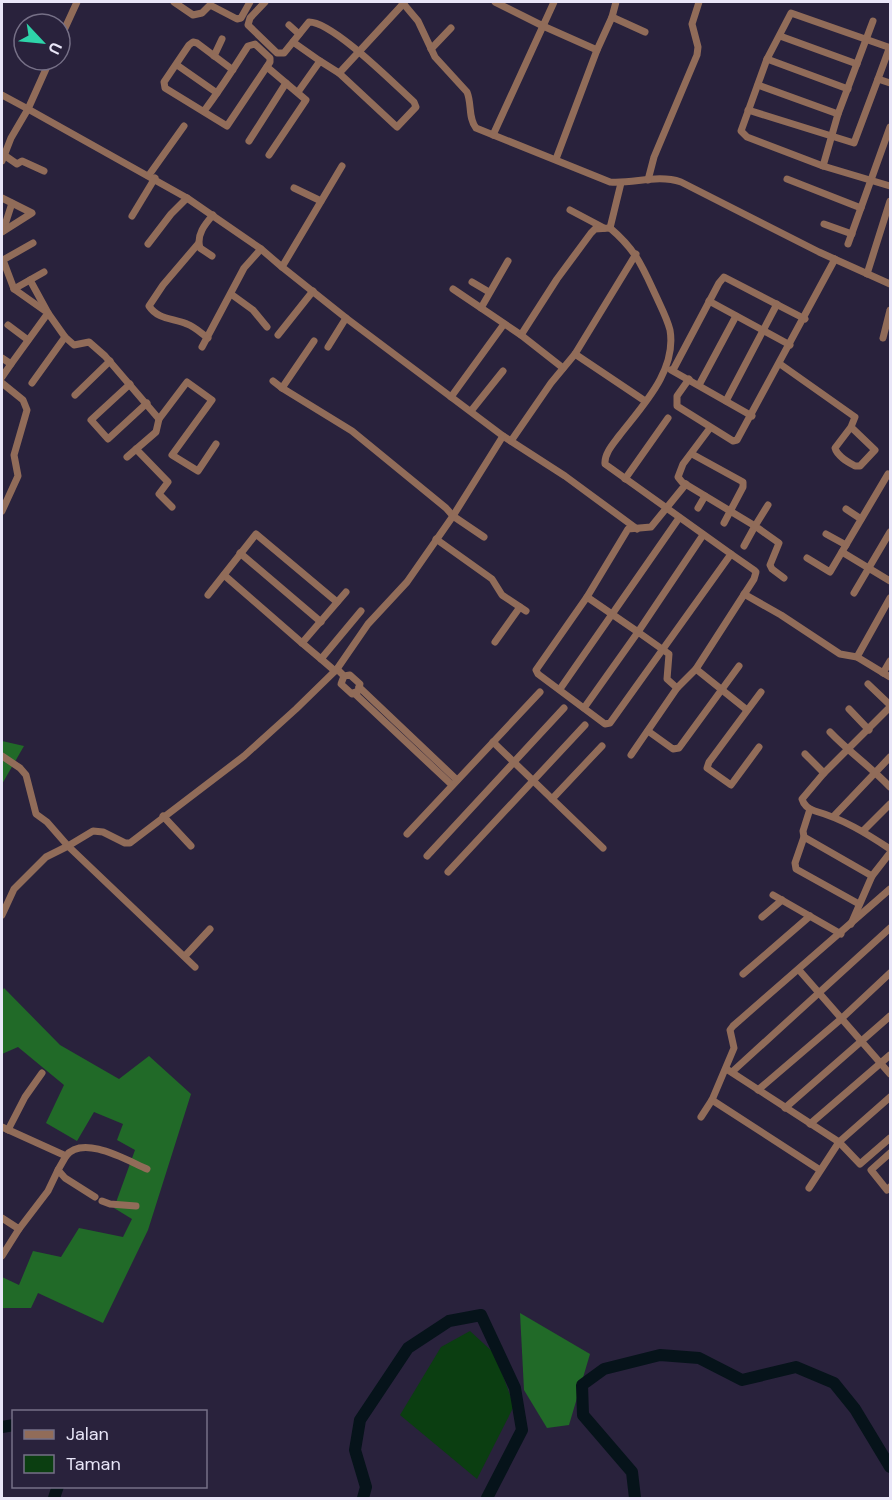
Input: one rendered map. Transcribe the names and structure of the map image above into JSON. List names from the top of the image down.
{
  "legend": ["Jalan", "Taman"],
  "north": "bottom right"
}
